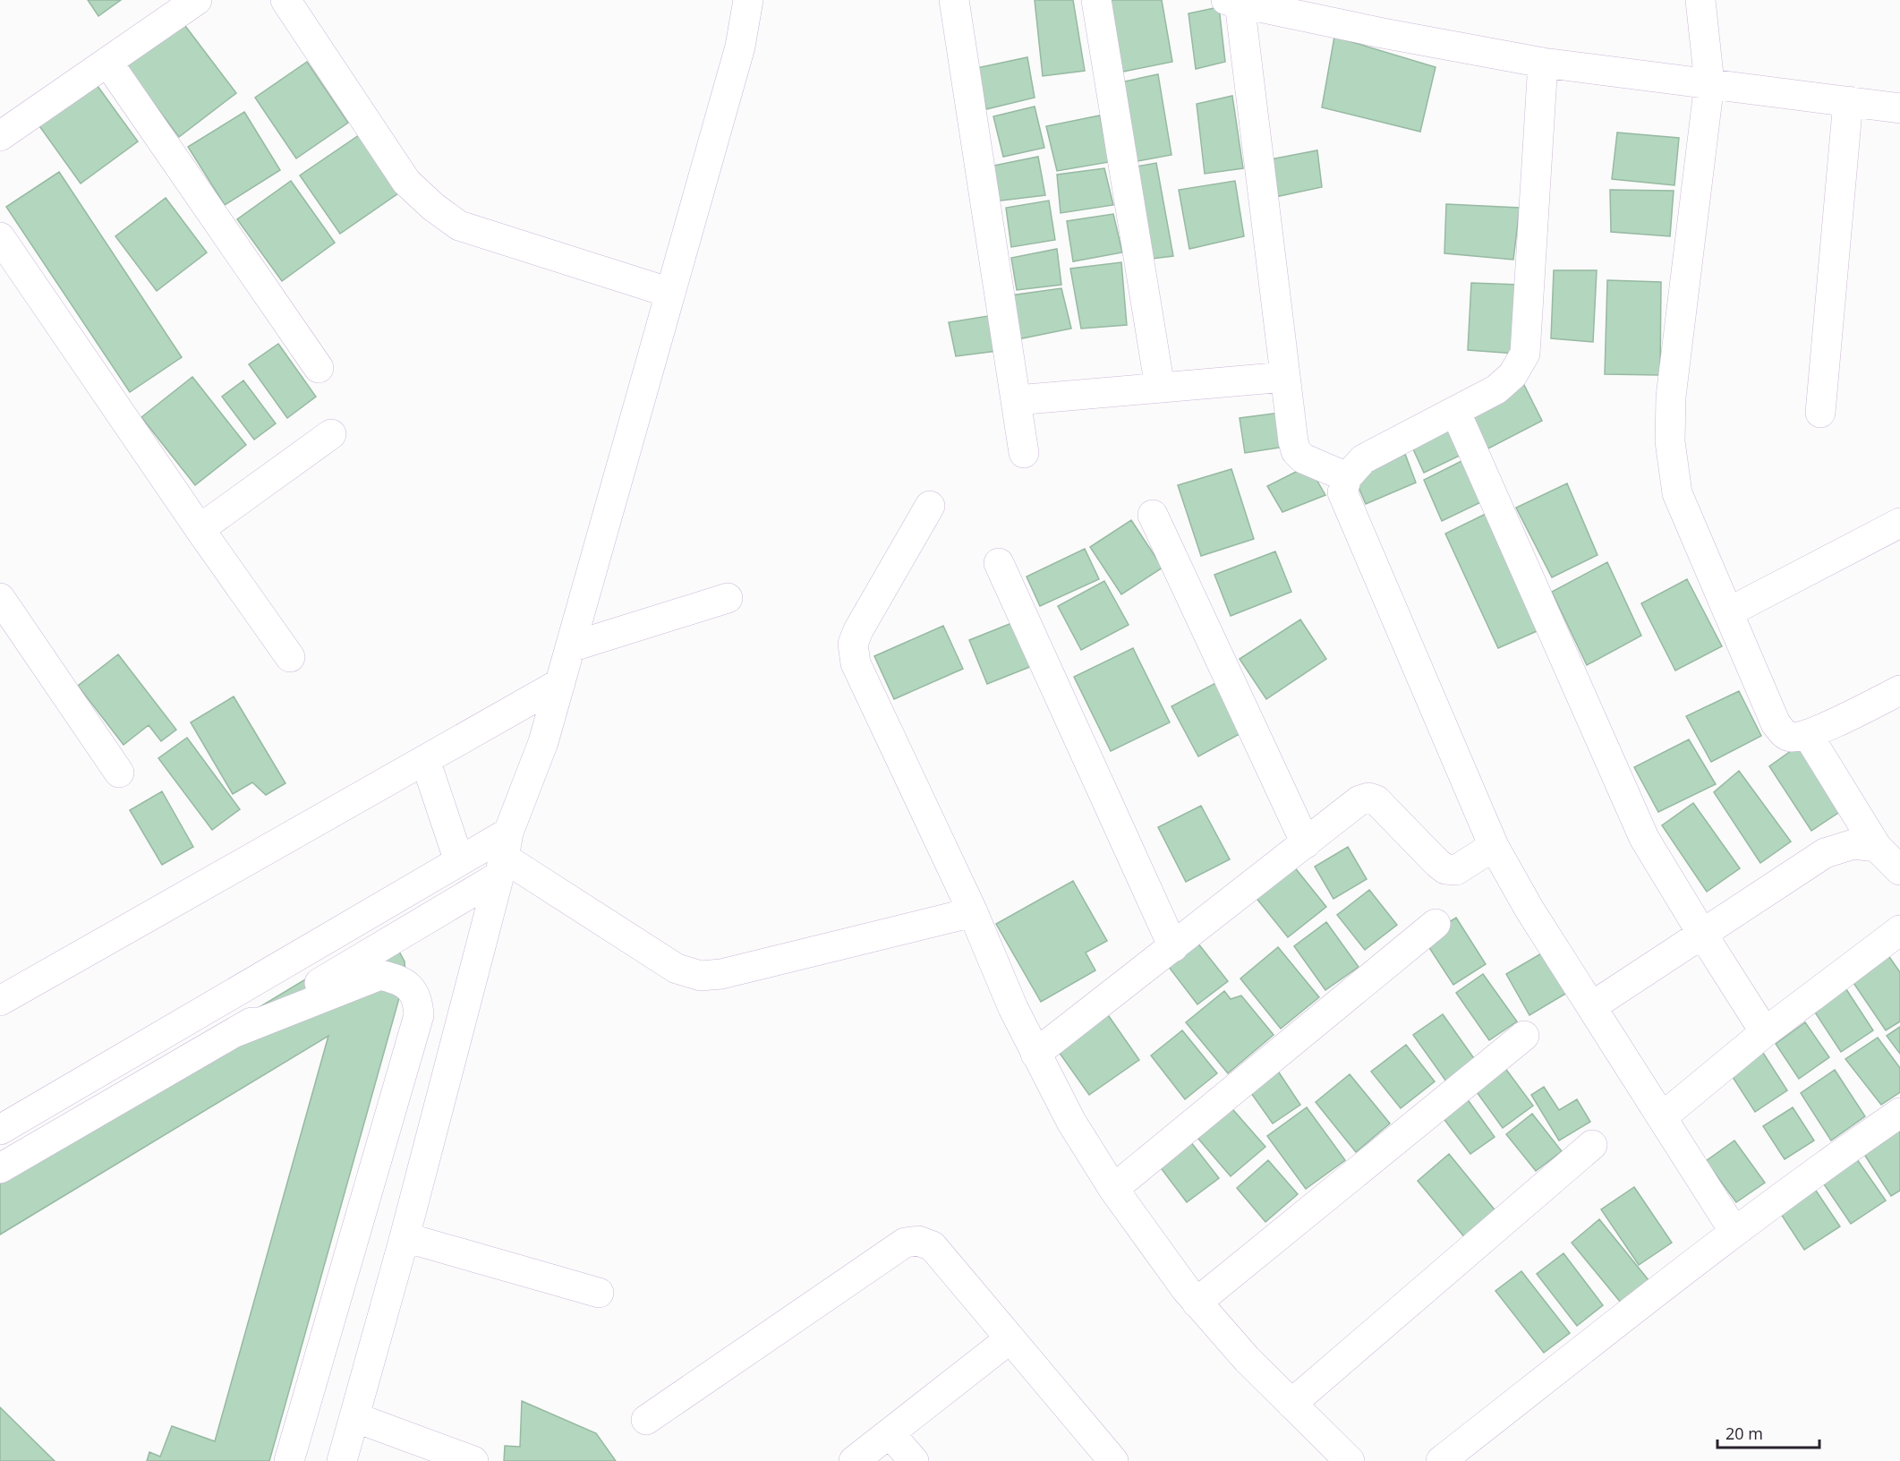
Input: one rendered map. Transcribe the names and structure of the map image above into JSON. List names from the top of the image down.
{
  "scale_bar": "20 m"
}
